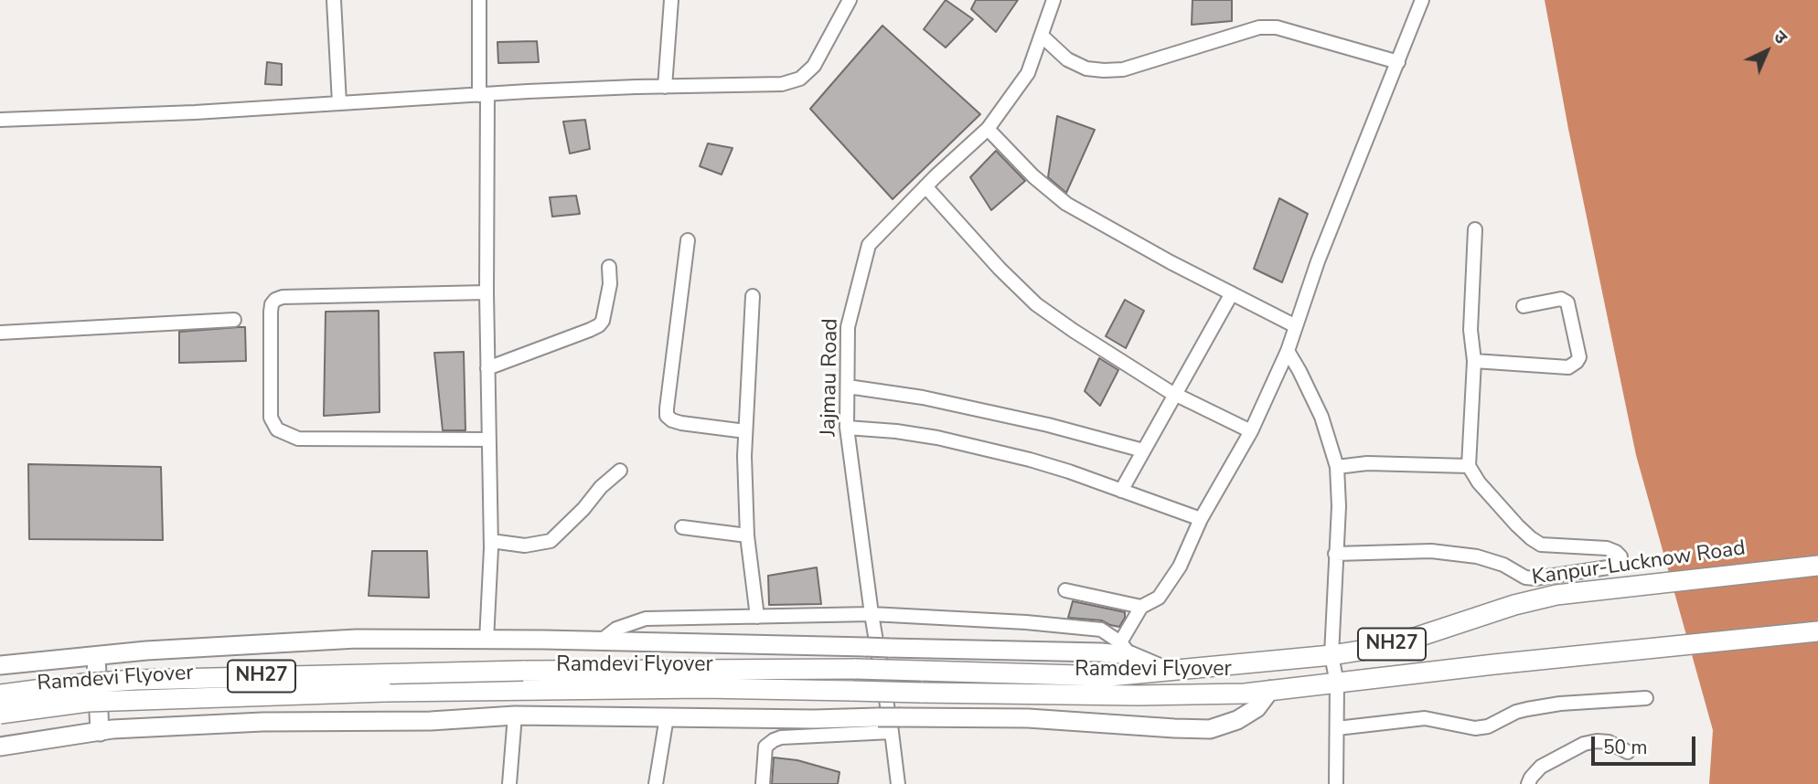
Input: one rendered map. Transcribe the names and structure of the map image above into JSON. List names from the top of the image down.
{
  "streets": {
    "highway": ["Kanpur-Lucknow Road", "NH27", "Ramdevi Flyover"],
    "street": ["Jajmau Road"]
  },
  "crossings": [
    ["Kanpur-Lucknow Road", "Ramdevi Flyover"],
    ["NH27", "Ramdevi Flyover"]
  ],
  "scale_bar": "50 m",
  "north": "top right"
}
